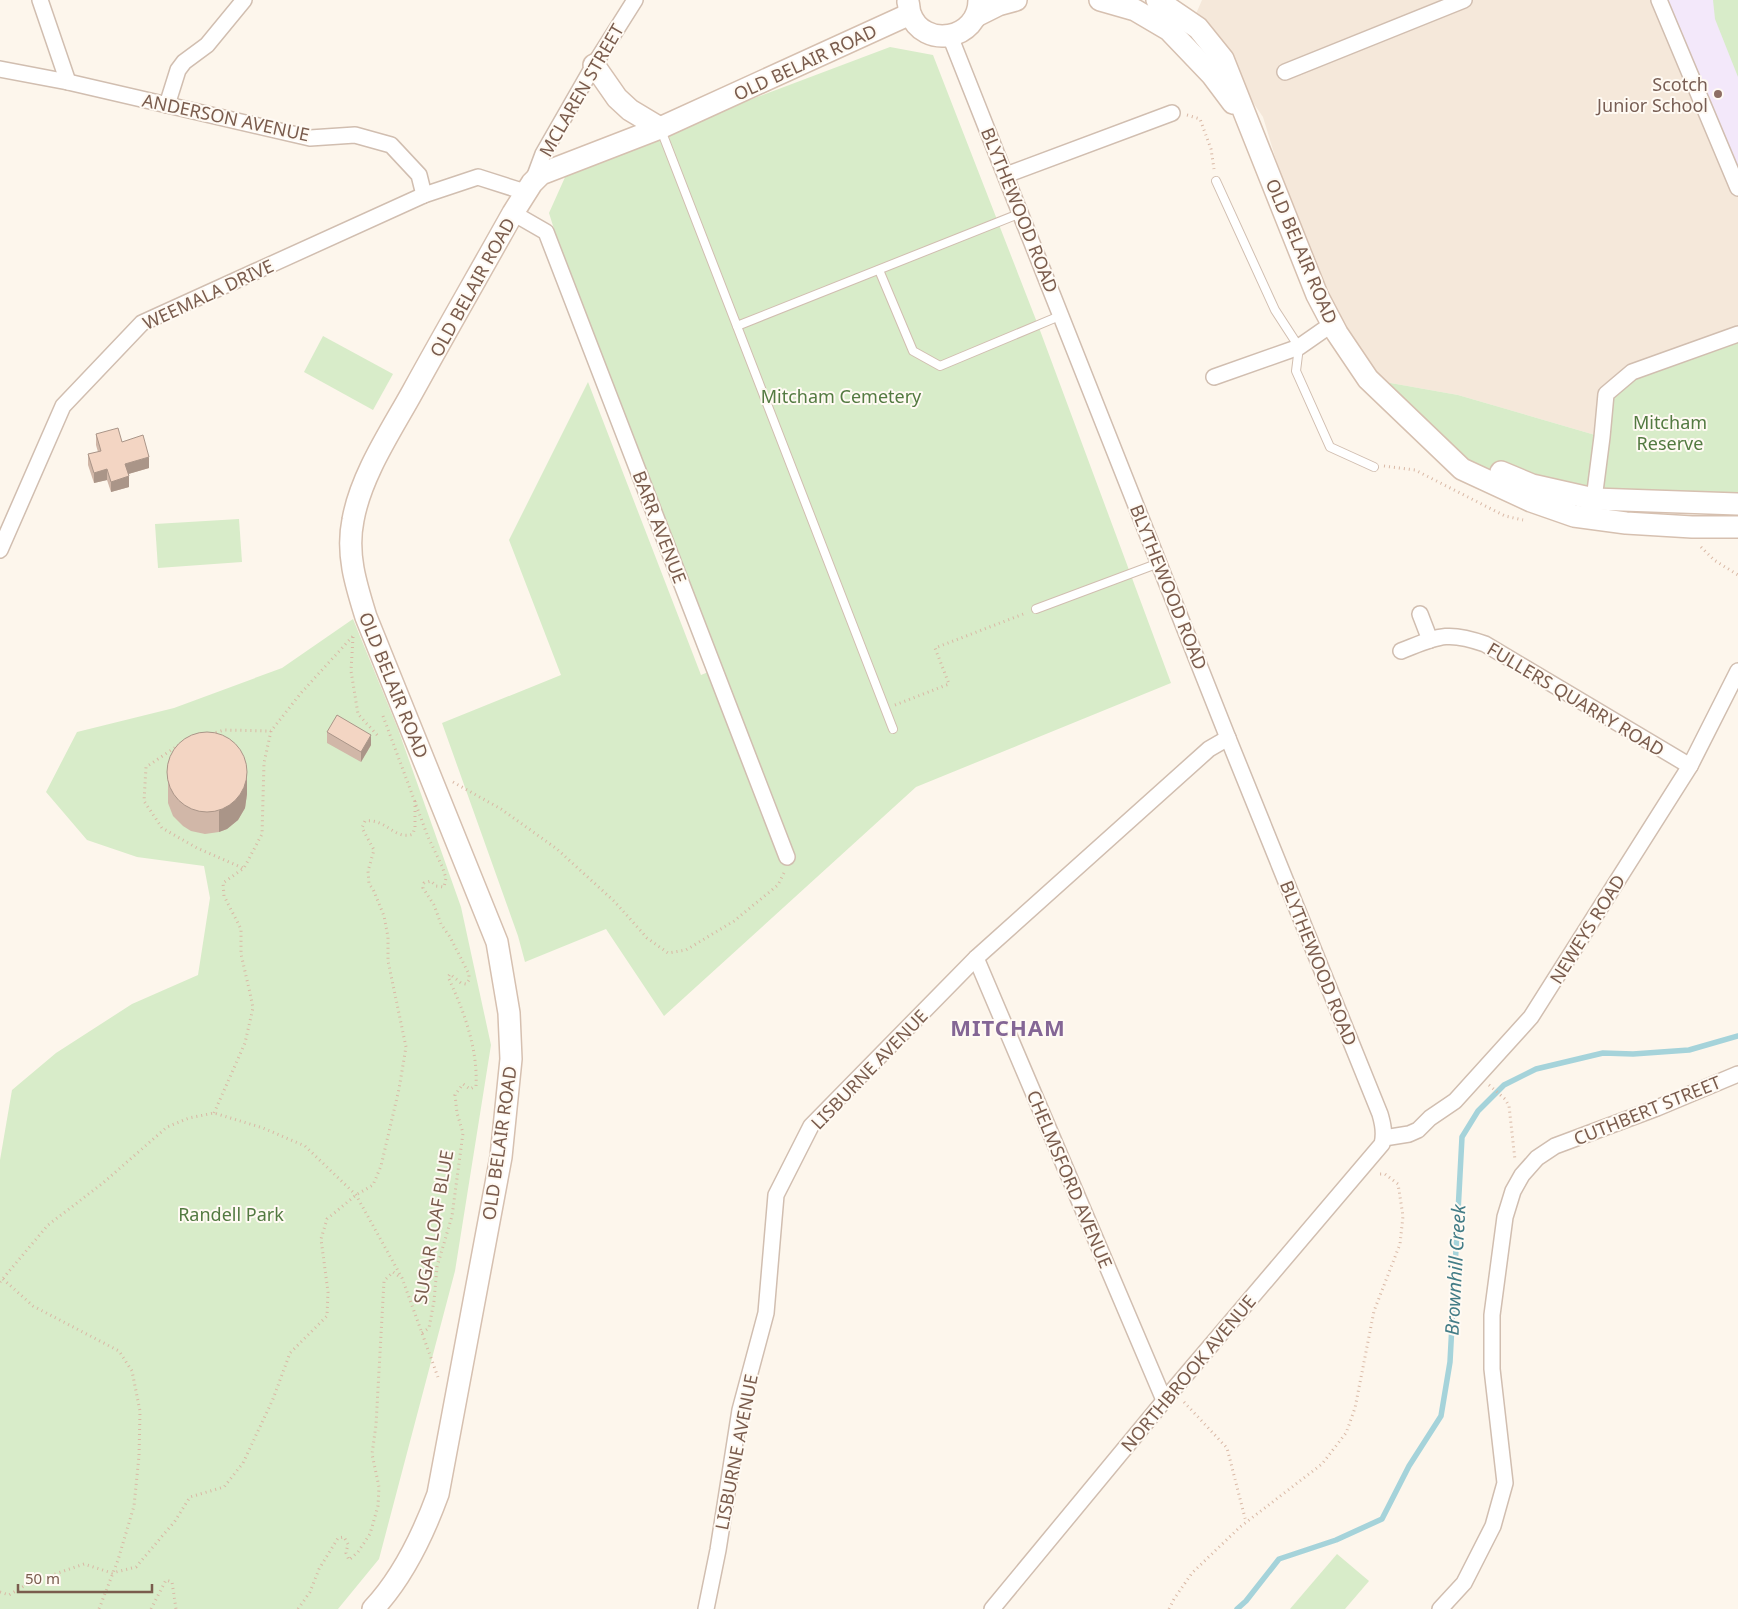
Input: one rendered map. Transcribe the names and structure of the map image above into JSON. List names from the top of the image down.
{
  "streets": {
    "main road": ["OLD BELAIR ROAD"],
    "street": [
      "MCLAREN STREET",
      "ANDERSON AVENUE",
      "BLYTHEWOOD ROAD",
      "WEEMALA DRIVE",
      "BARR AVENUE",
      "FULLERS QUARRY ROAD",
      "NEWEYS ROAD",
      "LISBURNE AVENUE",
      "CUTHBERT STREET",
      "CHELMSFORD AVENUE",
      "NORTHBROOK AVENUE"
    ],
    "path": ["SUGAR LOAF BLUE"]
  },
  "crossings": [
    ["OLD BELAIR ROAD", "MCLAREN STREET"],
    ["OLD BELAIR ROAD", "WEEMALA DRIVE"],
    ["OLD BELAIR ROAD", "BARR AVENUE"],
    ["MCLAREN STREET", "WEEMALA DRIVE"],
    ["ANDERSON AVENUE", "WEEMALA DRIVE"],
    ["BLYTHEWOOD ROAD", "NEWEYS ROAD"],
    ["BLYTHEWOOD ROAD", "LISBURNE AVENUE"],
    ["BLYTHEWOOD ROAD", "NORTHBROOK AVENUE"],
    ["FULLERS QUARRY ROAD", "NEWEYS ROAD"],
    ["NEWEYS ROAD", "NORTHBROOK AVENUE"],
    ["LISBURNE AVENUE", "CHELMSFORD AVENUE"],
    ["CHELMSFORD AVENUE", "NORTHBROOK AVENUE"]
  ],
  "districts": ["MITCHAM"],
  "water": ["Brownhill Creek"],
  "parks": ["Mitcham Cemetery", "Mitcham Reserve", "Randell Park"],
  "places": ["Scotch Junior School"],
  "scale_bar": "50 m"
}
